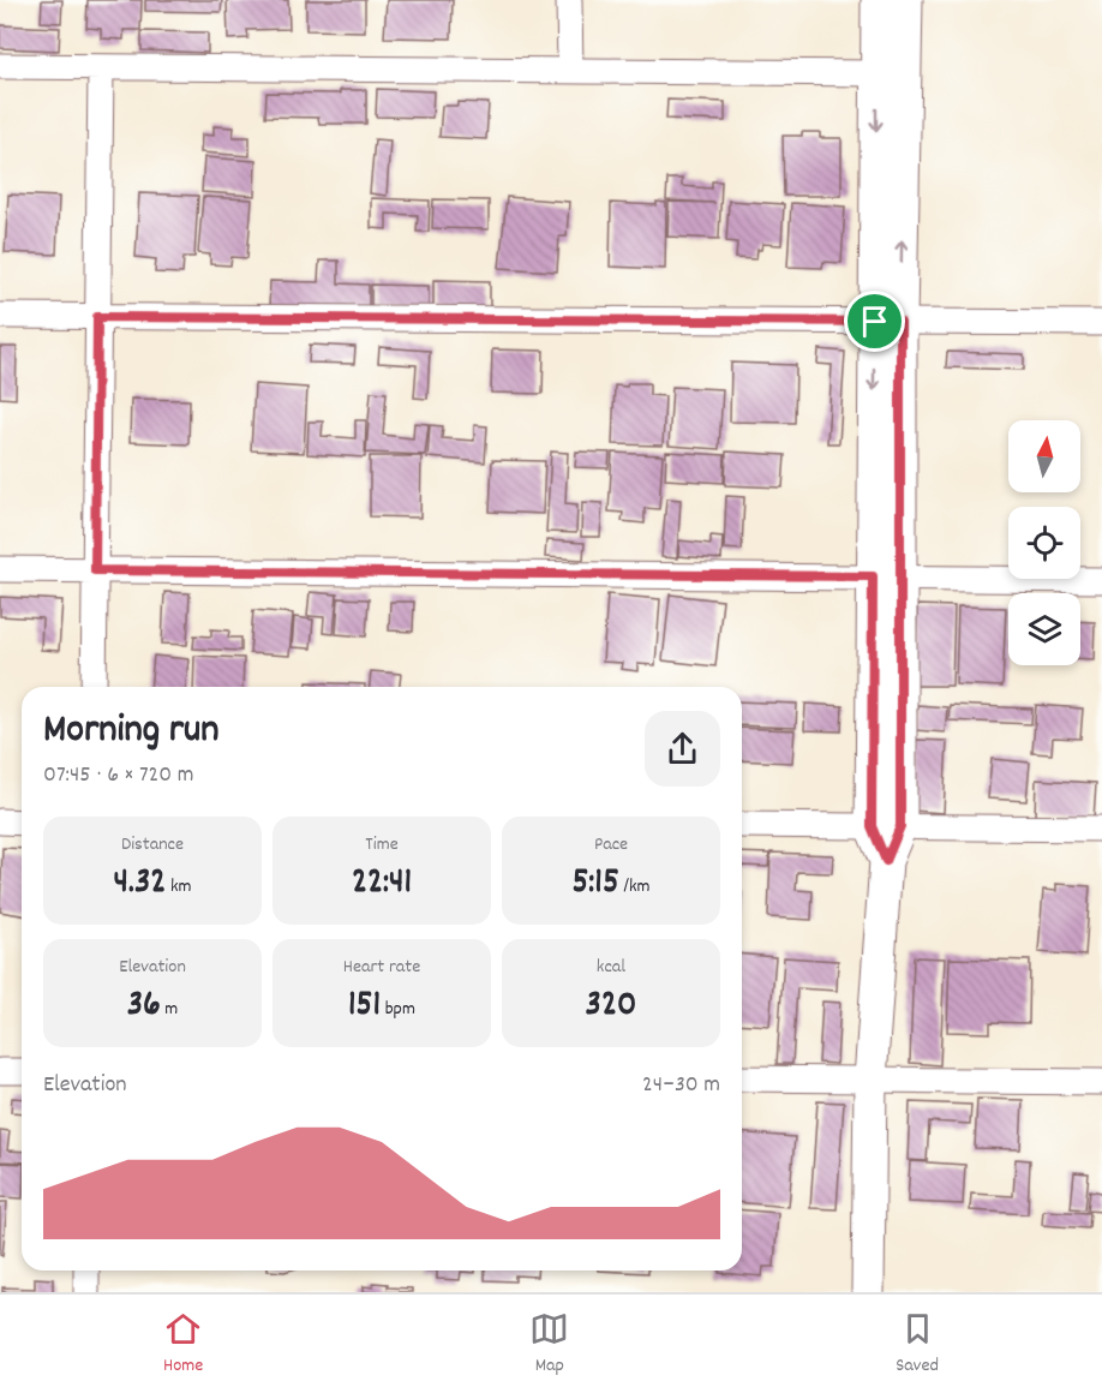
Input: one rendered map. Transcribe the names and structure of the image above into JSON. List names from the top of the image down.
{
  "north": "top",
  "page": {
    "heading": ["Morning run", "07:45 · 6 × 720 m"],
    "stats": [
      ["Distance", "4.32 km"],
      ["Time", "22:41"],
      ["Pace", "5:15 /km"],
      ["Elevation", "36 m"],
      ["Heart rate", "151 bpm"],
      ["kcal", "320"]
    ],
    "chart": ["Elevation", "24–30 m"],
    "tabs": ["Home", "Map", "Saved"]
  }
}
